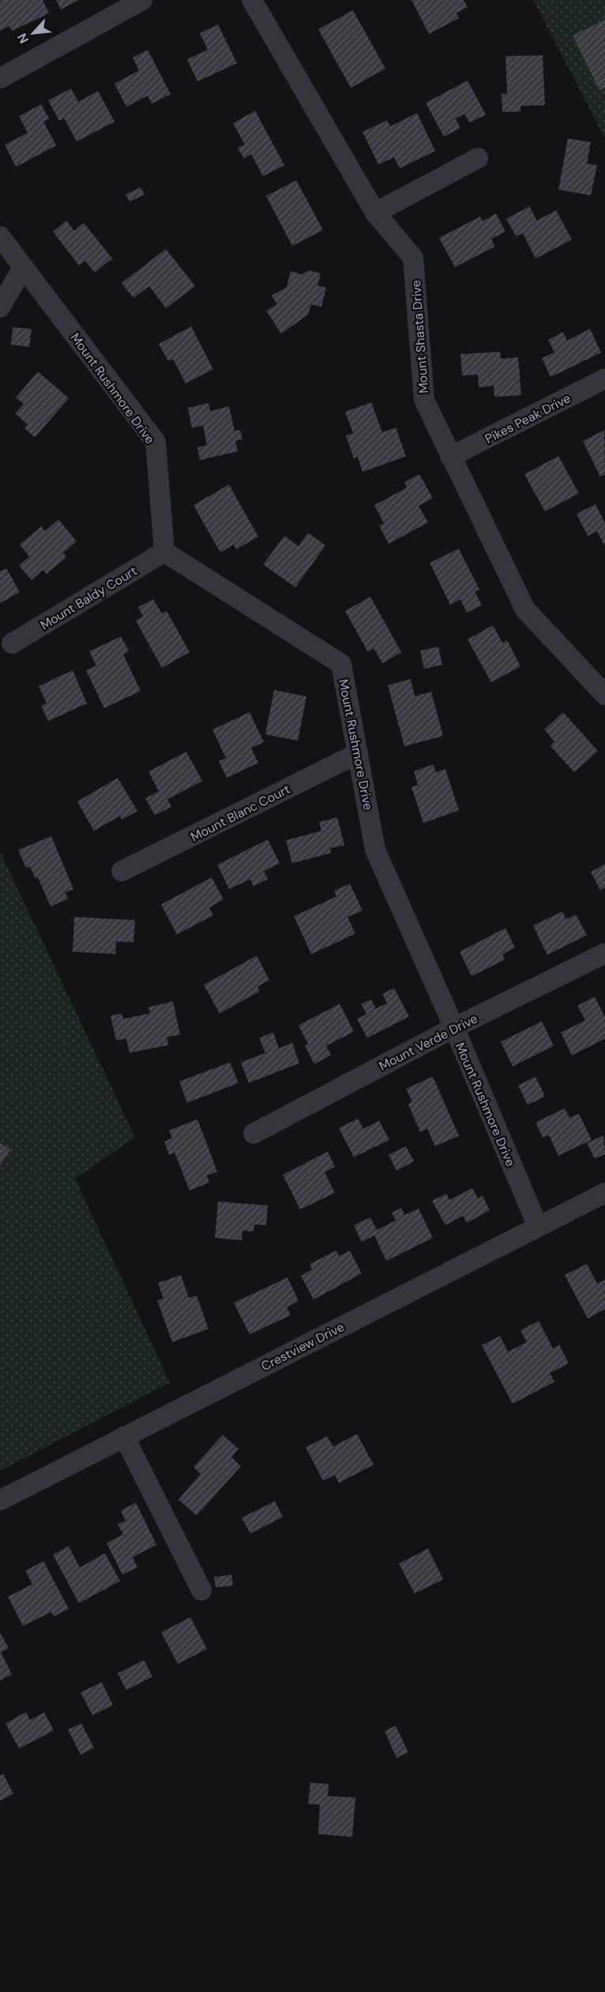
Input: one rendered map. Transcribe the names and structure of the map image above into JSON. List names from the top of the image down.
{
  "streets": {
    "street": [
      "Mount Shasta Drive",
      "Mount Rushmore Drive",
      "Pikes Peak Drive",
      "Mount Baldy Court",
      "Mount Blanc Court",
      "Mount Verde Drive",
      "Crestview Drive"
    ]
  },
  "crossings": [
    ["Mount Shasta Drive", "Pikes Peak Drive"],
    ["Mount Rushmore Drive", "Mount Baldy Court"],
    ["Mount Rushmore Drive", "Mount Blanc Court"],
    ["Mount Rushmore Drive", "Mount Verde Drive"],
    ["Mount Rushmore Drive", "Crestview Drive"]
  ],
  "north": "bottom left"
}
